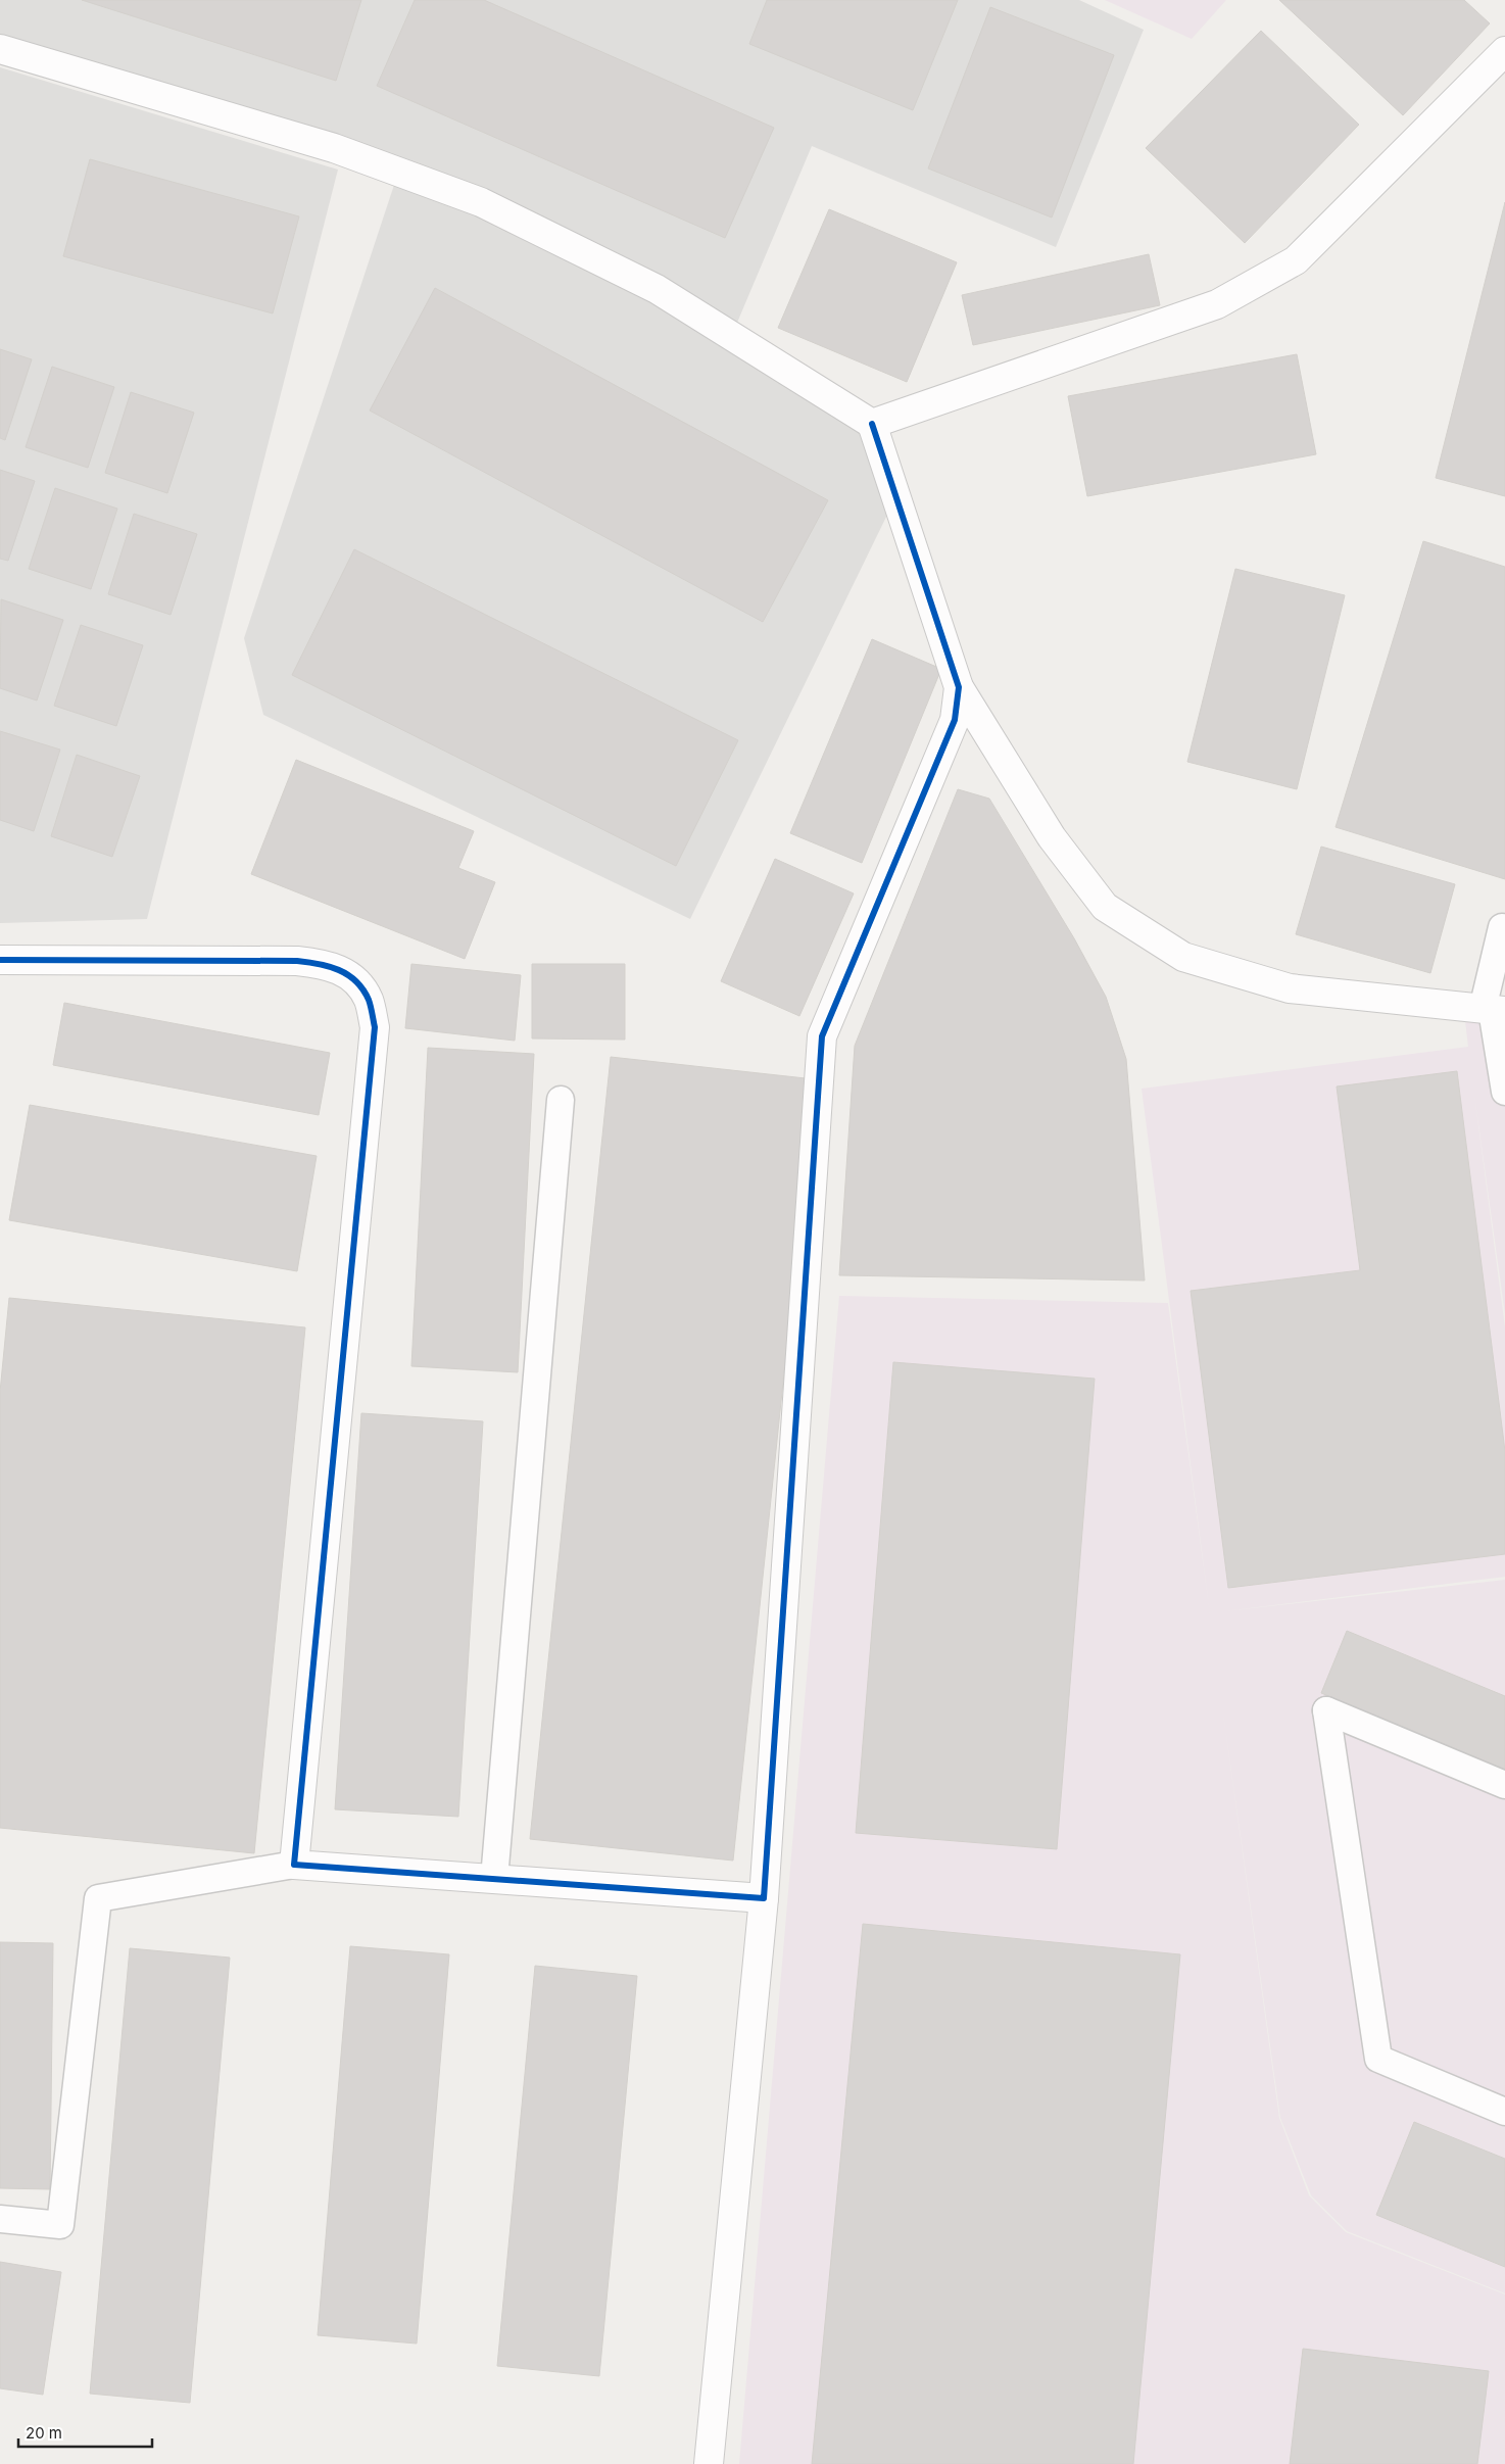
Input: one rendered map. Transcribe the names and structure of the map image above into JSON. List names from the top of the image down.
{
  "scale_bar": "20 m"
}
